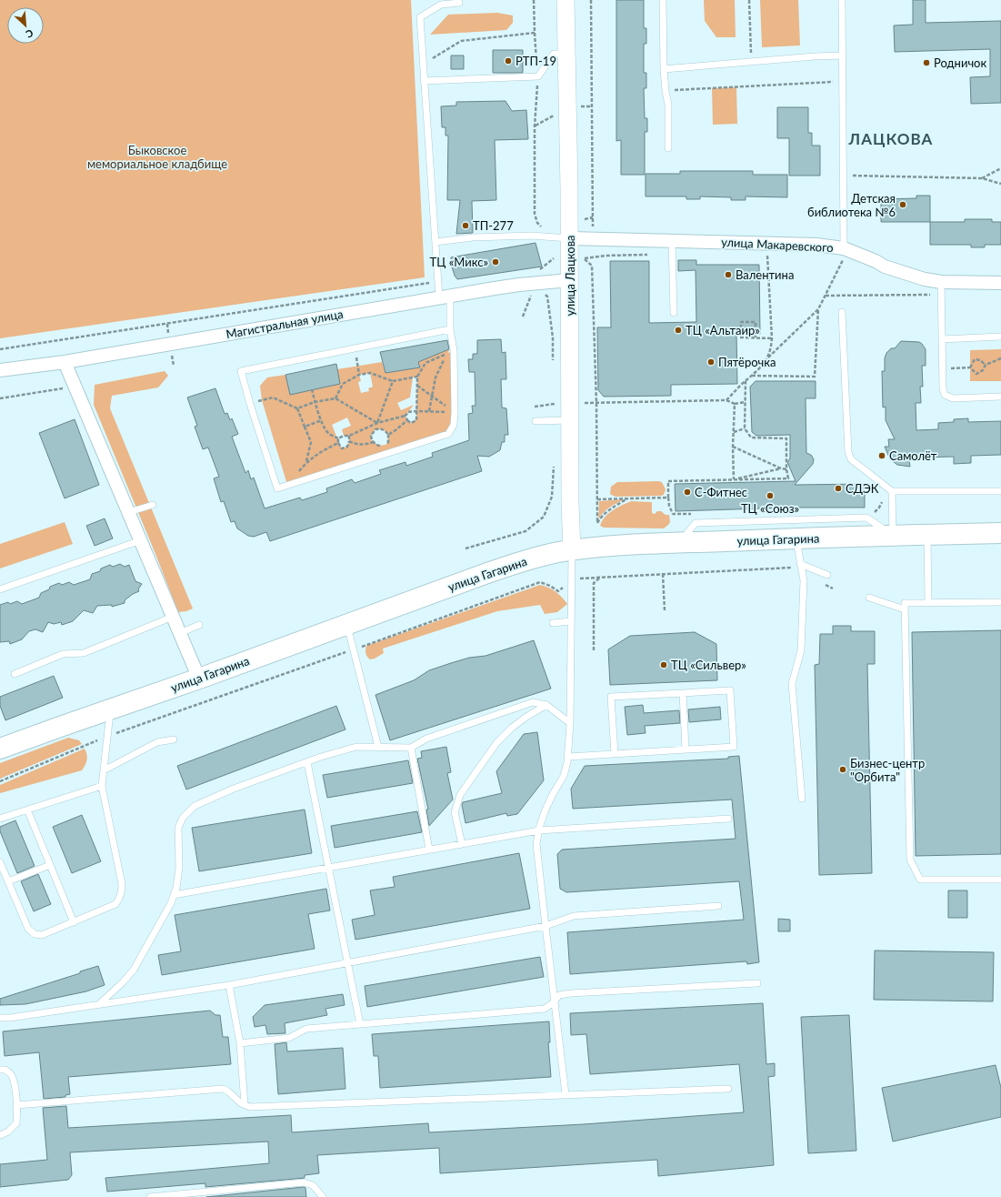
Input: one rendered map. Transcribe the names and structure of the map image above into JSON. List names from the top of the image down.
{
  "streets": {
    "main road": ["улица Гагарина"],
    "street": ["улица Макаревского", "улица Лацкова", "Магистральная улица"]
  },
  "crossings": [
    ["улица Макаревского", "улица Лацкова"],
    ["улица Лацкова", "Магистральная улица"],
    ["улица Лацкова", "улица Гагарина"]
  ],
  "districts": ["ЛАЦКОВА"],
  "parks": ["Быковское мемориальное кладбище"],
  "places": [
    "РТП-19",
    "Родничок",
    "Детская библиотека №6",
    "ТП-277",
    "ТЦ «Микс»",
    "Валентина",
    "ТЦ «Альтаир»",
    "Пятёрочка",
    "Самолёт",
    "СДЭК",
    "С-Фитнес",
    "ТЦ «Союз»",
    "ТЦ «Сильвер»",
    "Бизнес-центр \"Орбита\""
  ],
  "north": "bottom right"
}
